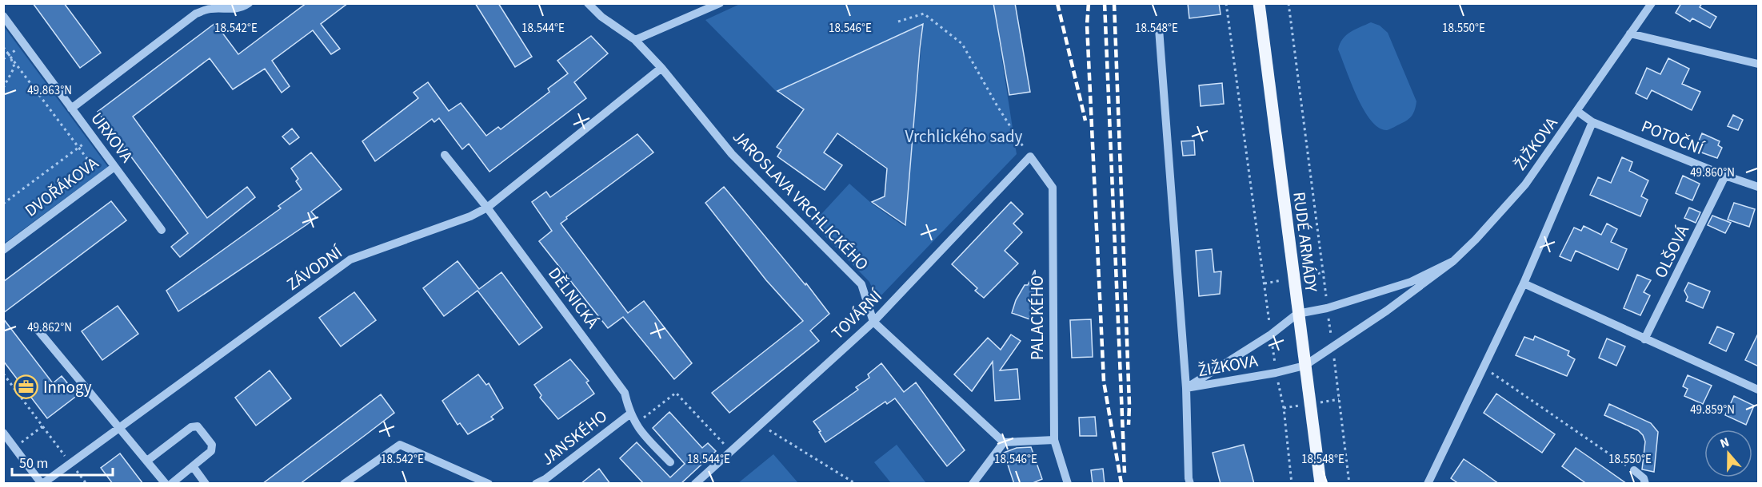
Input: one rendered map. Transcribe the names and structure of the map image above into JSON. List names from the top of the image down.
{
  "streets": {
    "main road": ["RUDÉ ARMÁDY"],
    "street": [
      "URXOVA",
      "POTOČNÍ",
      "ŽIŽKOVA",
      "DVOŘÁKOVA",
      "JAROSLAVA VRCHLICKÉHO",
      "OLŠOVÁ",
      "ZÁVODNÍ",
      "DĚLNICKÁ",
      "TOVÁRNÍ",
      "PALACKÉHO",
      "JANSKÉHO"
    ]
  },
  "crossings": [
    ["URXOVA", "DVOŘÁKOVA"],
    ["POTOČNÍ", "ŽIŽKOVA"],
    ["POTOČNÍ", "OLŠOVÁ"],
    ["ŽIŽKOVA", "RUDÉ ARMÁDY"],
    ["JAROSLAVA VRCHLICKÉHO", "ZÁVODNÍ"],
    ["JAROSLAVA VRCHLICKÉHO", "TOVÁRNÍ"],
    ["ZÁVODNÍ", "DĚLNICKÁ"],
    ["DĚLNICKÁ", "JANSKÉHO"],
    ["TOVÁRNÍ", "PALACKÉHO"]
  ],
  "parks": ["Vrchlického sady"],
  "places": {
    "office": ["Innogy"]
  },
  "scale_bar": "50 m",
  "north": "top",
  "coordinates": [
    "18.546°E",
    "18.548°E",
    "18.550°E",
    "18.542°E",
    "18.544°E",
    "49.863°N",
    "49.860°N",
    "49.862°N",
    "49.859°N"
  ]
}
